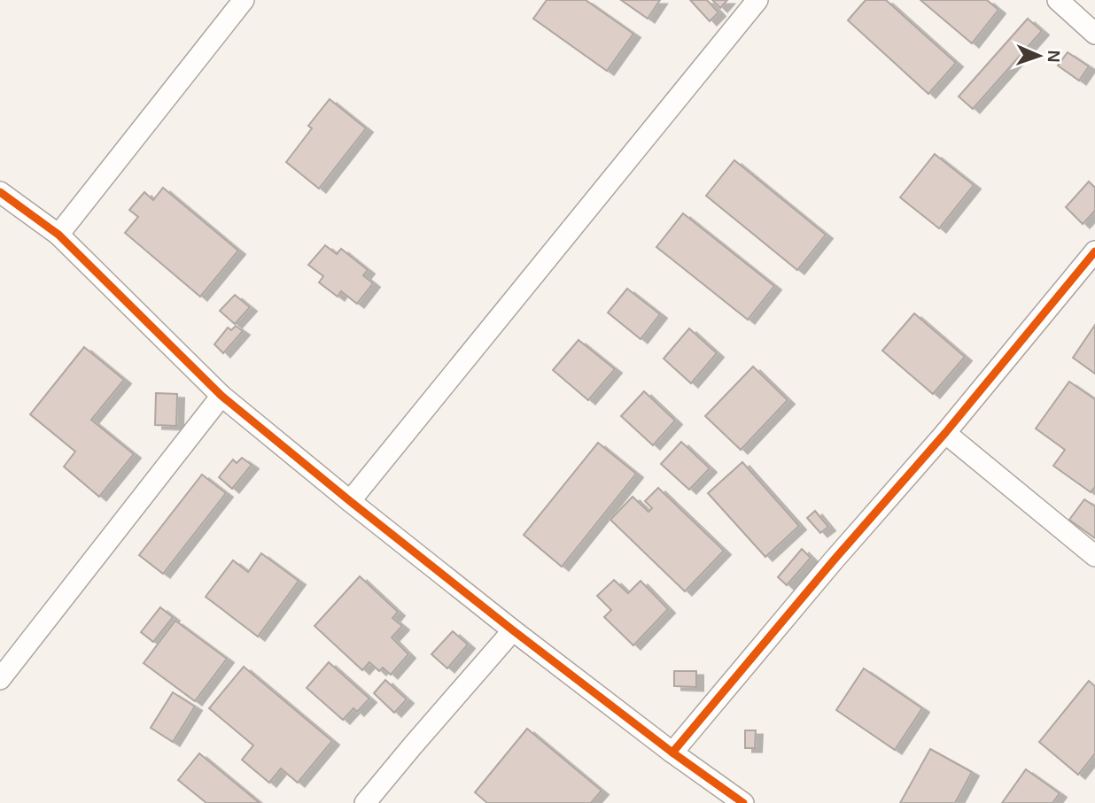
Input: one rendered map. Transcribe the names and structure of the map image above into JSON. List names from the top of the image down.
{
  "north": "right"
}
